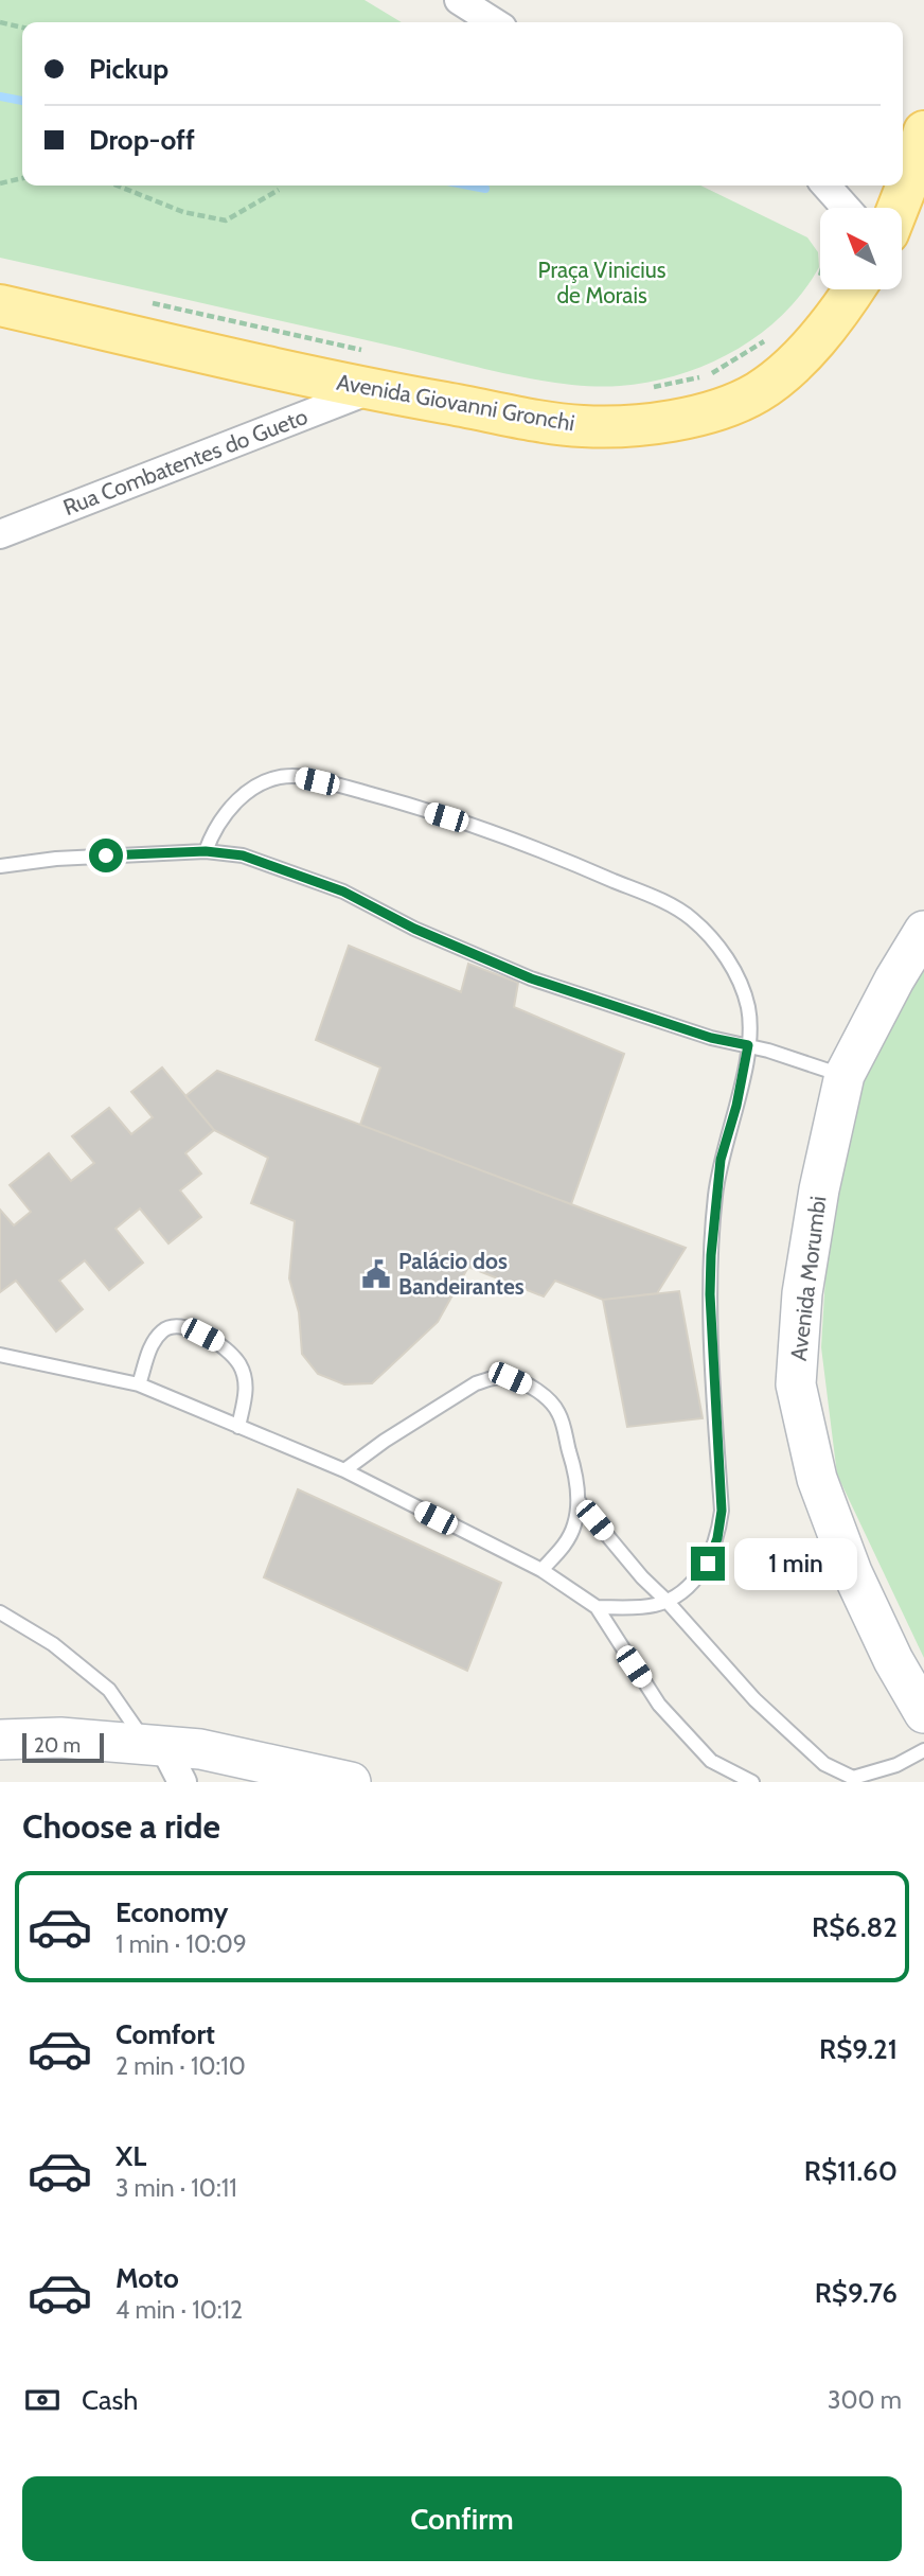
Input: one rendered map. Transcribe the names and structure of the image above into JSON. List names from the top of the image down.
{
  "streets": {
    "main road": ["Avenida Giovanni Gronchi", "Avenida Morumbi"],
    "street": ["Rua Combatentes do Gueto"]
  },
  "crossings": [
    ["Avenida Giovanni Gronchi", "Rua Combatentes do Gueto"]
  ],
  "parks": ["Praça Vinicius de Morais"],
  "places": {
    "public building": ["Palácio dos Bandeirantes"]
  },
  "scale_bar": "20 m",
  "north": "top left",
  "page": {
    "banner": ["Pickup", "Drop-off"],
    "bubble": "1 min",
    "scale": "20 m",
    "heading": "Choose a ride",
    "list": [
      {
        "name": "Economy",
        "note": "1 min · 10:09",
        "value": "R$6.82"
      },
      {
        "name": "Comfort",
        "note": "2 min · 10:10",
        "value": "R$9.21"
      },
      {
        "name": "XL",
        "note": "3 min · 10:11",
        "value": "R$11.60"
      },
      {
        "name": "Moto",
        "note": "4 min · 10:12",
        "value": "R$9.76"
      }
    ],
    "pay": ["Cash", "300 m"],
    "buttons": "Confirm"
  }
}
